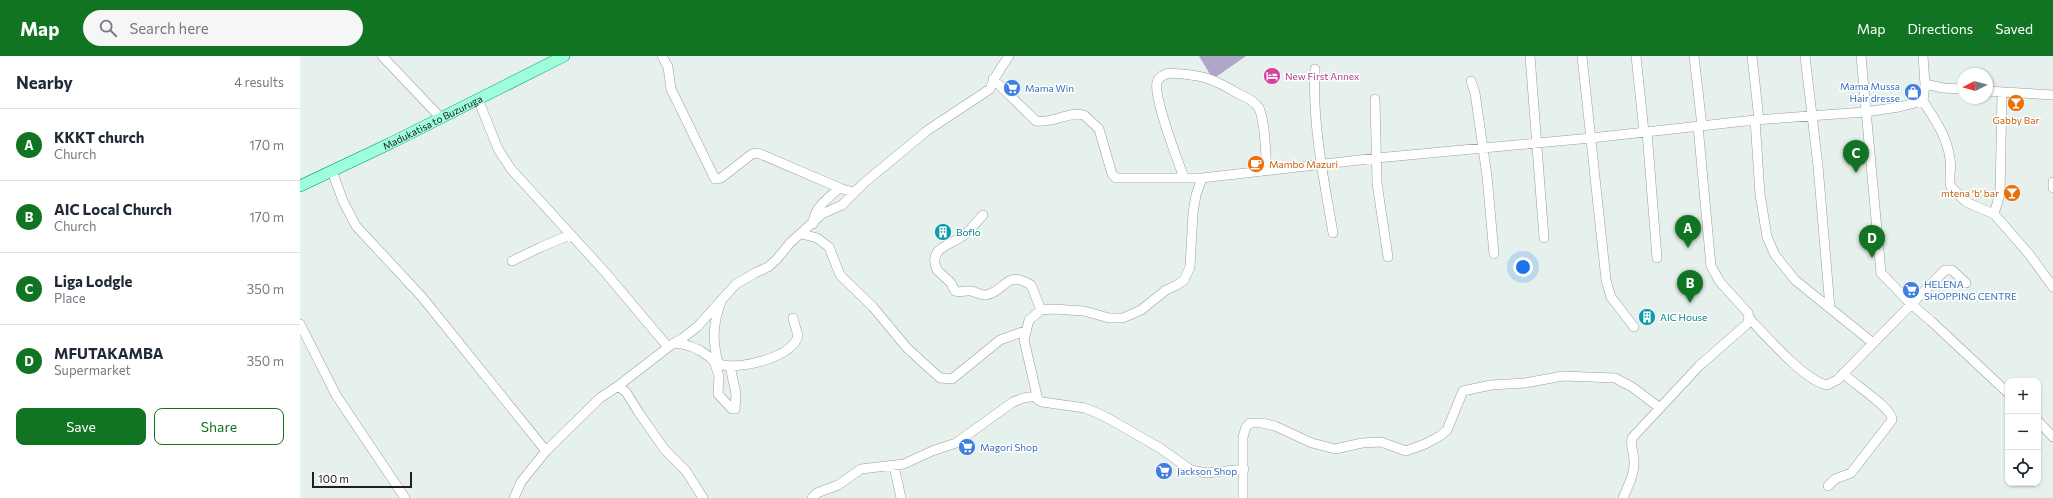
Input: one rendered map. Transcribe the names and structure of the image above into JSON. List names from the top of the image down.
{
  "streets": {
    "main road": ["Madukatisa to Buzuruga"]
  },
  "places": {
    "hotel": ["New First Annex"],
    "supermarket": [
      "Mama Win",
      "HELENA SHOPPING CENTRE",
      "Magori Shop",
      "Jackson Shop"
    ],
    "shop": ["Mama Mussa Hair dresse"],
    "bar": ["Gabby Bar", "mtena 'b' bar"],
    "cafe": ["Mambo Mazuri"],
    "building": ["Boflo", "AIC House"]
  },
  "scale_bar": "100 m",
  "north": "left",
  "page": {
    "header": "Map",
    "search": "Search here",
    "nav": ["Map", "Directions", "Saved"],
    "heading": ["Nearby", "4 results"],
    "list": [
      {
        "mark": "A",
        "name": "KKKT church",
        "note": "Church",
        "value": "170 m"
      },
      {
        "mark": "B",
        "name": "AIC Local Church",
        "note": "Church",
        "value": "170 m"
      },
      {
        "mark": "C",
        "name": "Liga Lodgle",
        "note": "Place",
        "value": "350 m"
      },
      {
        "mark": "D",
        "name": "MFUTAKAMBA",
        "note": "Supermarket",
        "value": "350 m"
      }
    ],
    "pins": [
      "C",
      "A",
      "D",
      "B"
    ],
    "map_buttons": ["+", "−"],
    "buttons": ["Save", "Share"],
    "scale": "100 m"
  }
}
